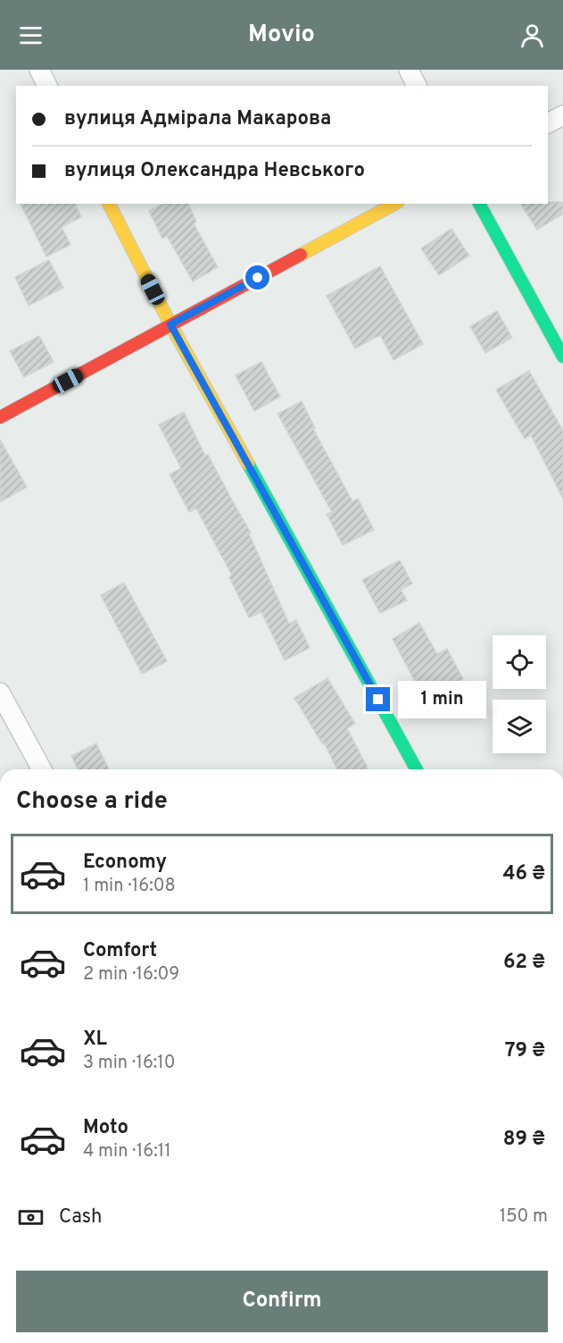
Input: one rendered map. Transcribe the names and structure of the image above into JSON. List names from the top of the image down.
{
  "page": {
    "header": "Movio",
    "banner": ["вулиця Адмірала Макарова", "вулиця Олександра Невського"],
    "bubble": "1 min",
    "heading": "Choose a ride",
    "list": [
      {
        "name": "Economy",
        "note": "1 min · 16:08",
        "value": "46 ₴"
      },
      {
        "name": "Comfort",
        "note": "2 min · 16:09",
        "value": "62 ₴"
      },
      {
        "name": "XL",
        "note": "3 min · 16:10",
        "value": "79 ₴"
      },
      {
        "name": "Moto",
        "note": "4 min · 16:11",
        "value": "89 ₴"
      }
    ],
    "pay": ["Cash", "150 m"],
    "buttons": "Confirm"
  }
}
